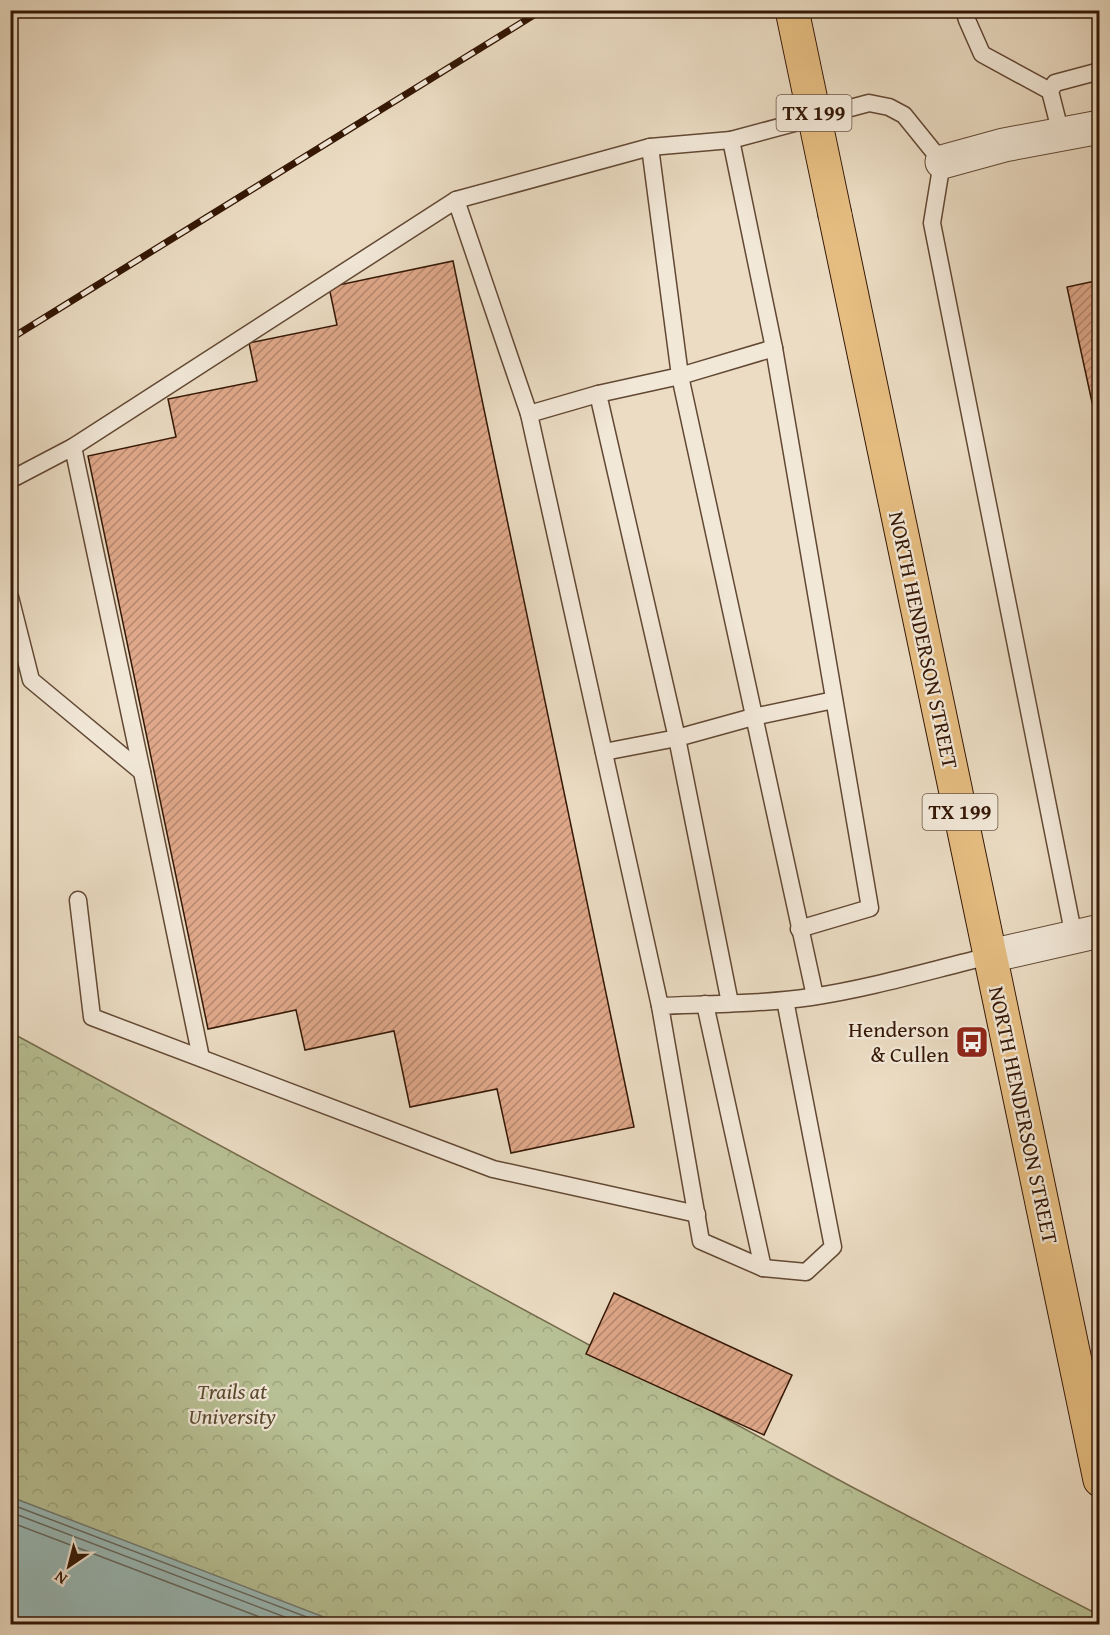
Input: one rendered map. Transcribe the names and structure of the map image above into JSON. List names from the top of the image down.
{
  "streets": {
    "main road": ["TX 199", "NORTH HENDERSON STREET"]
  },
  "parks": ["Trails at University"],
  "places": {
    "bus stop": ["Henderson & Cullen"]
  },
  "north": "bottom left"
}
